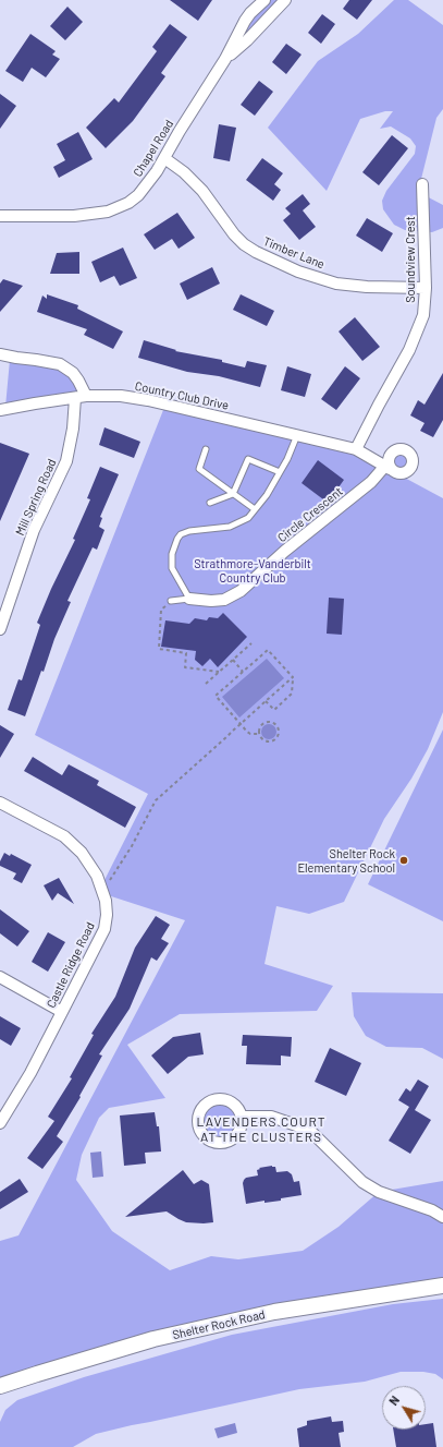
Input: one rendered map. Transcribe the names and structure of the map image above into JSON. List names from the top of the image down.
{
  "streets": {
    "main road": ["Shelter Rock Road"],
    "street": [
      "Chapel Road",
      "Timber Lane",
      "Soundview Crest",
      "Country Club Drive",
      "Mill Spring Road",
      "Circle Crescent",
      "Castle Ridge Road"
    ]
  },
  "crossings": [
    ["Chapel Road", "Timber Lane"],
    ["Timber Lane", "Soundview Crest"],
    ["Soundview Crest", "Country Club Drive"],
    ["Soundview Crest", "Circle Crescent"],
    ["Country Club Drive", "Mill Spring Road"],
    ["Country Club Drive", "Circle Crescent"]
  ],
  "districts": ["LAVENDERS COURT AT THE CLUSTERS"],
  "parks": ["Strathmore-Vanderbilt Country Club"],
  "places": ["Shelter Rock Elementary School"],
  "north": "top left"
}
